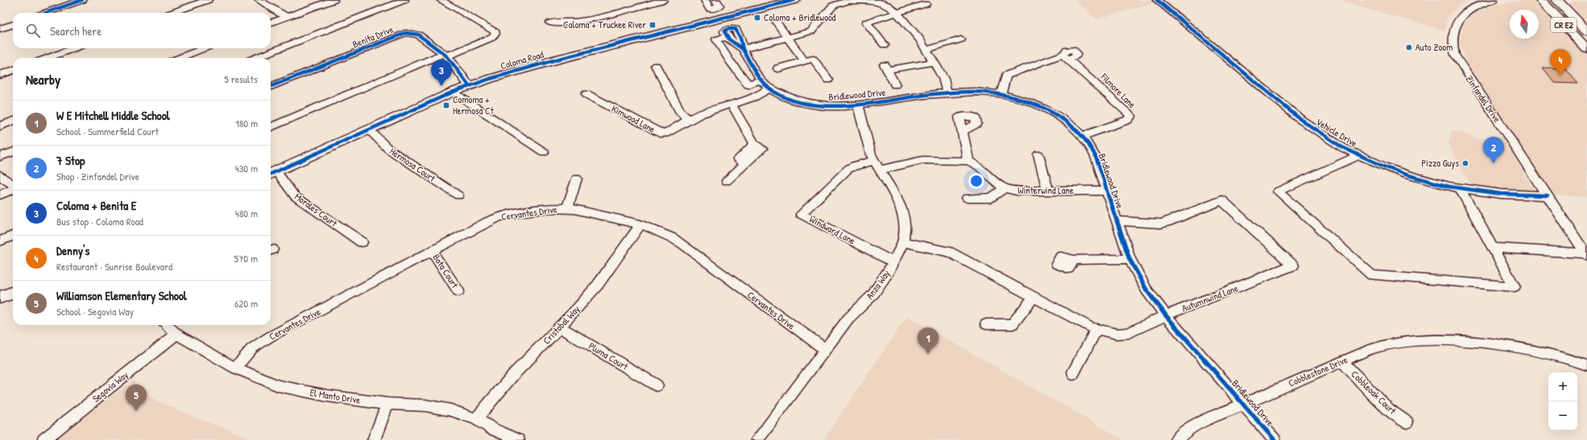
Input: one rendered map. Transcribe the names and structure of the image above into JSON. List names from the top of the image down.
{
  "streets": {
    "main road": ["CR E2", "Coloma Road"],
    "street": [
      "Benita Drive",
      "Filmore Lane",
      "Bridlewood Drive",
      "Zinfandel Drive",
      "Kimwood Lane",
      "Vehicle Drive",
      "Hermosa Court",
      "Winterwind Lane",
      "Morales Court",
      "Cervantes Drive",
      "Windward Lane",
      "Bota Court",
      "Anza Way",
      "Autumnwind Lane",
      "Cristobal Way",
      "Pluma Court",
      "Cobblestone Drive",
      "Segovia Way",
      "Cobbleoak Court",
      "El Manto Drive"
    ]
  },
  "crossings": [
    ["Benita Drive", "Coloma Road"],
    ["Coloma Road", "Bridlewood Drive"],
    ["Coloma Road", "Hermosa Court"],
    ["Coloma Road", "Morales Court"],
    ["Filmore Lane", "Bridlewood Drive"],
    ["Bridlewood Drive", "Kimwood Lane"],
    ["Bridlewood Drive", "Winterwind Lane"],
    ["Bridlewood Drive", "Anza Way"],
    ["Bridlewood Drive", "Autumnwind Lane"],
    ["Bridlewood Drive", "Cobblestone Drive"],
    ["Zinfandel Drive", "Vehicle Drive"],
    ["Cervantes Drive", "Bota Court"],
    ["Cervantes Drive", "Anza Way"],
    ["Cervantes Drive", "Cristobal Way"],
    ["Cervantes Drive", "El Manto Drive"],
    ["Windward Lane", "Anza Way"],
    ["Anza Way", "Autumnwind Lane"],
    ["Cristobal Way", "Pluma Court"],
    ["Cristobal Way", "El Manto Drive"],
    ["Cobblestone Drive", "Cobbleoak Court"],
    ["Segovia Way", "El Manto Drive"]
  ],
  "places": {
    "transit": ["Coloma + Bridlewood", "Coloma + Truckee River", "Comoma + Hermosa Ct"],
    "other": ["Auto Zoom", "Pizza Guys"]
  },
  "north": "top",
  "page": {
    "search": "Search here",
    "pins": [
      "4",
      "3",
      "2",
      "1",
      "5"
    ],
    "heading": ["Nearby", "5 results"],
    "list": [
      {
        "mark": "1",
        "name": "W E Mitchell Middle School",
        "note": "School · Summerfield Court",
        "value": "180 m"
      },
      {
        "mark": "2",
        "name": "7 Stop",
        "note": "Shop · Zinfandel Drive",
        "value": "430 m"
      },
      {
        "mark": "3",
        "name": "Coloma + Benita E",
        "note": "Bus stop · Coloma Road",
        "value": "480 m"
      },
      {
        "mark": "4",
        "name": "Denny's",
        "note": "Restaurant · Sunrise Boulevard",
        "value": "570 m"
      },
      {
        "mark": "5",
        "name": "Williamson Elementary School",
        "note": "School · Segovia Way",
        "value": "620 m"
      }
    ],
    "map_buttons": ["+", "−"]
  }
}
